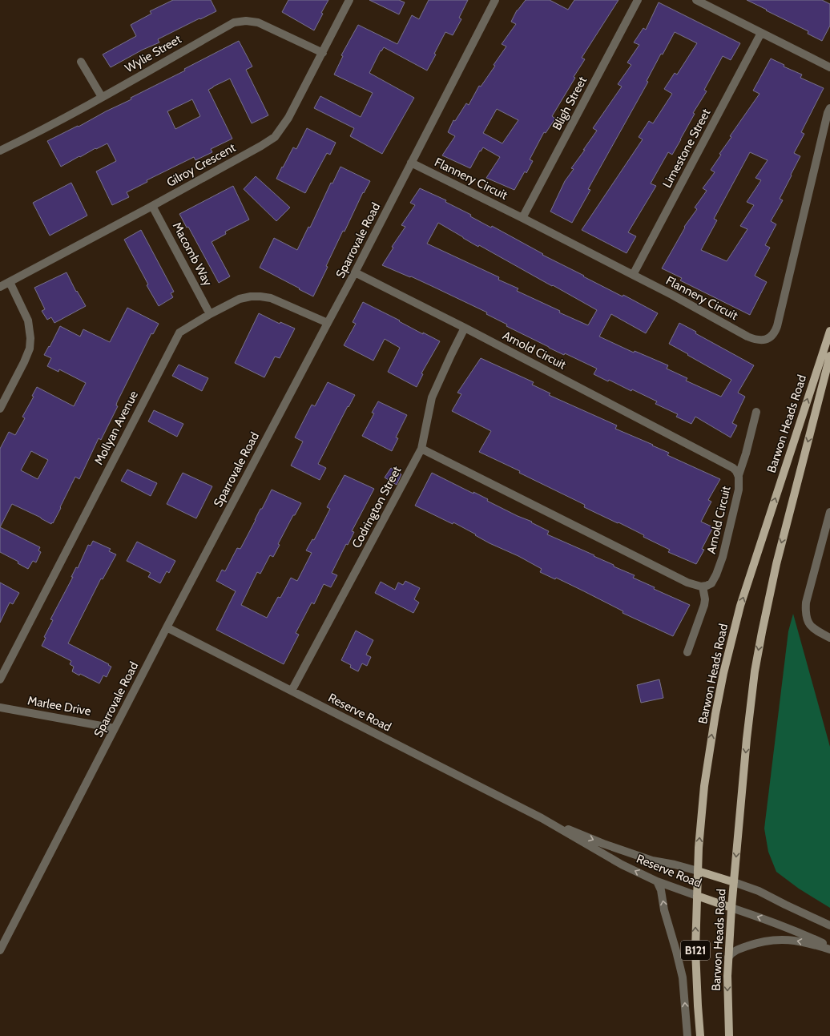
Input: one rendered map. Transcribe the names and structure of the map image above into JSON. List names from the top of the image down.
{
  "streets": {
    "main road": ["Barwon Heads Road", "Reserve Road", "B121"],
    "street": [
      "Wylie Street",
      "Bligh Street",
      "Limestone Street",
      "Gilroy Crescent",
      "Flannery Circuit",
      "Sparrovale Road",
      "Macomb Way",
      "Arnold Circuit",
      "Mollyan Avenue",
      "Codrington Street",
      "Marlee Drive"
    ]
  },
  "crossings": [
    ["Wylie Street", "Gilroy Crescent"],
    ["Bligh Street", "Flannery Circuit"],
    ["Limestone Street", "Flannery Circuit"],
    ["Gilroy Crescent", "Macomb Way"],
    ["Flannery Circuit", "Sparrovale Road"],
    ["Sparrovale Road", "Arnold Circuit"],
    ["Sparrovale Road", "Mollyan Avenue"],
    ["Sparrovale Road", "Marlee Drive"],
    ["Sparrovale Road", "Reserve Road"],
    ["Macomb Way", "Mollyan Avenue"],
    ["Arnold Circuit", "Codrington Street"],
    ["Barwon Heads Road", "Reserve Road"],
    ["Codrington Street", "Reserve Road"]
  ]
}
